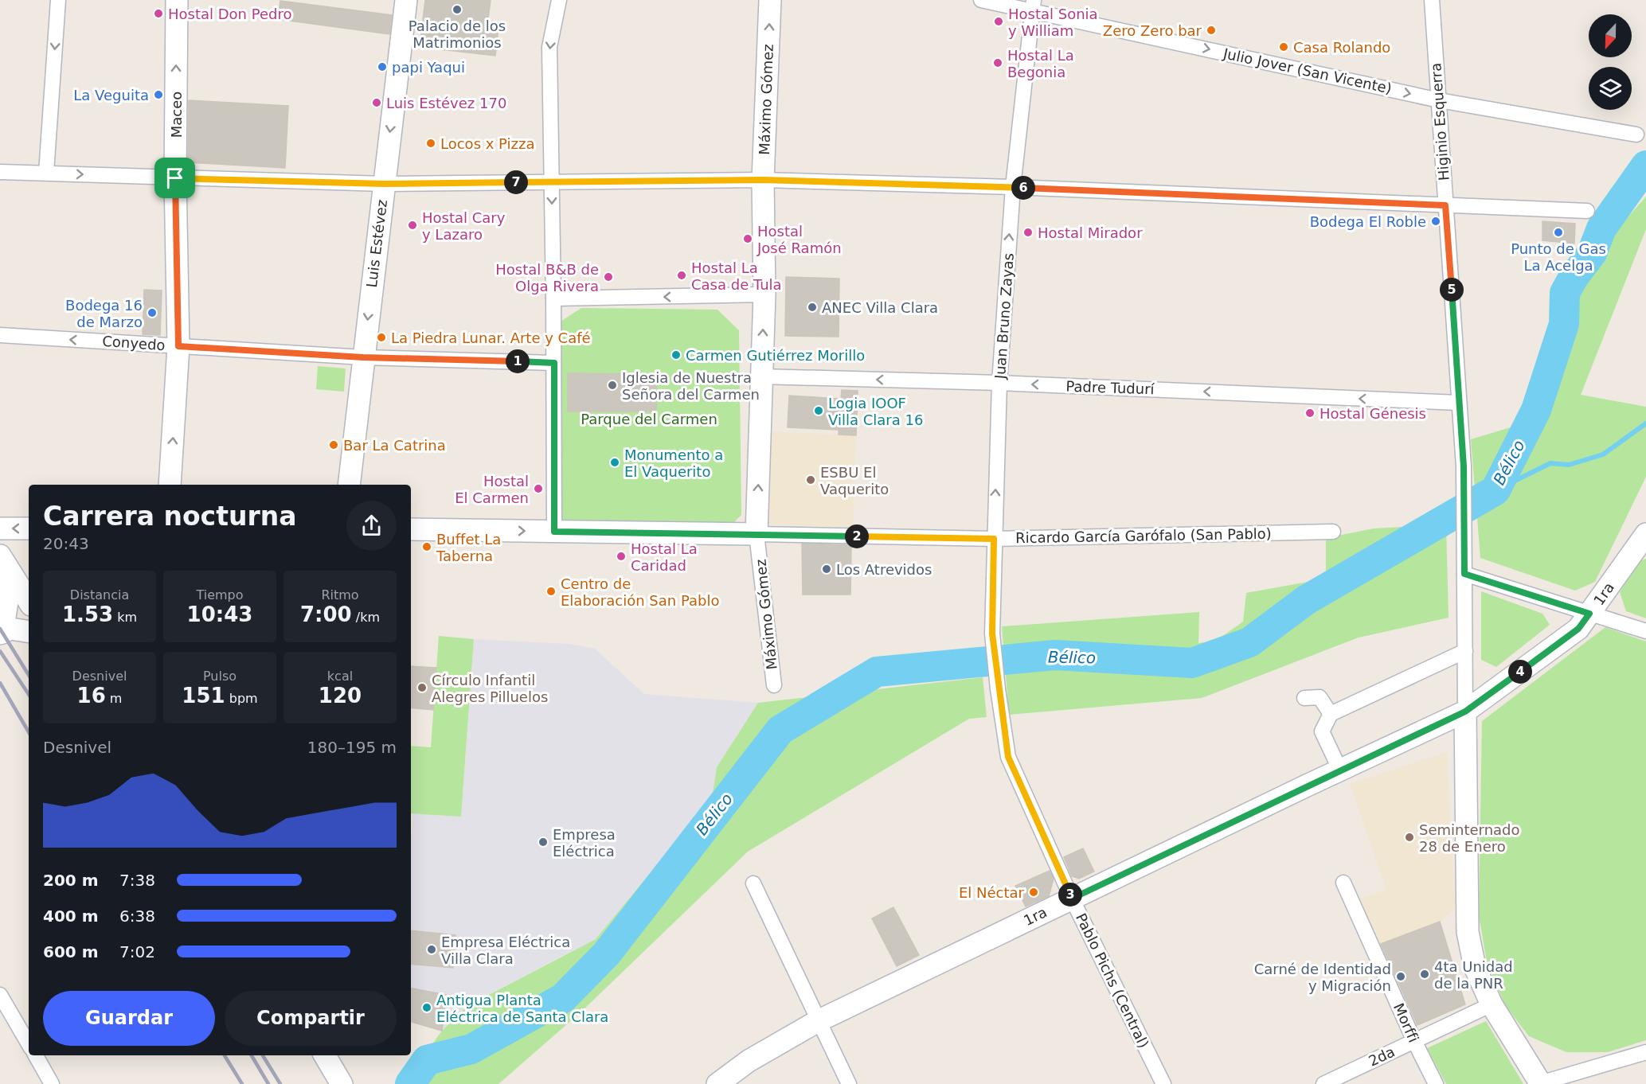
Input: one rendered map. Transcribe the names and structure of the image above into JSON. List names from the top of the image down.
{
  "streets": {
    "main road": [
      "Máximo Gómez",
      "Maceo",
      "Higinio Esquerra",
      "Luis Estévez",
      "Ricardo García Garófalo (San Pablo)",
      "1ra"
    ],
    "street": [
      "Julio Jover (San Vicente)",
      "Juan Bruno Zayas",
      "Conyedo",
      "Padre Tudurí",
      "Pablo Pichs (Central)",
      "Morffi",
      "2da"
    ]
  },
  "crossings": [
    ["Julio Jover (San Vicente)", "Higinio Esquerra"],
    ["Julio Jover (San Vicente)", "Juan Bruno Zayas"],
    ["Máximo Gómez", "Padre Tudurí"],
    ["Máximo Gómez", "Ricardo García Garófalo (San Pablo)"],
    ["Maceo", "Conyedo"],
    ["Higinio Esquerra", "Padre Tudurí"],
    ["Higinio Esquerra", "1ra"],
    ["Higinio Esquerra", "2da"],
    ["Luis Estévez", "Conyedo"],
    ["Juan Bruno Zayas", "Padre Tudurí"],
    ["Juan Bruno Zayas", "Ricardo García Garófalo (San Pablo)"],
    ["Juan Bruno Zayas", "Pablo Pichs (Central)"],
    ["1ra", "Pablo Pichs (Central)"],
    ["Morffi", "2da"]
  ],
  "one_way": [
    "Julio Jover (San Vicente)",
    "Máximo Gómez",
    "Maceo",
    "Luis Estévez",
    "Juan Bruno Zayas",
    "Padre Tudurí"
  ],
  "water": ["Bélico"],
  "parks": ["Parque del Carmen"],
  "places": [
    "Palacio de los Matrimonios",
    "Hostal Don Pedro",
    "Hostal Sonia y William",
    "Zero Zero bar",
    "Casa Rolando",
    "Hostal La Begonia",
    "papi Yaqui",
    "La Veguita",
    "Luis Estévez 170",
    "Locos x Pizza",
    "Bodega El Roble",
    "Hostal Cary y Lazaro",
    "Hostal Mirador",
    "Punto de Gas La Acelga",
    "Hostal José Ramón",
    "Hostal La Casa de Tula",
    "Hostal B&B de Olga Rivera",
    "ANEC Villa Clara",
    "Bodega 16 de Marzo",
    "La Piedra Lunar. Arte y Café",
    "Carmen Gutiérrez Morillo",
    "Iglesia de Nuestra Señora del Carmen",
    "Logia IOOF Villa Clara 16",
    "Hostal Génesis",
    "Bar La Catrina",
    "Monumento a El Vaquerito",
    "ESBU El Vaquerito",
    "Hostal El Carmen",
    "Buffet La Taberna",
    "Hostal La Caridad",
    "Los Atrevidos",
    "Centro de Elaboración San Pablo",
    "Círculo Infantil Alegres Pilluelos",
    "Seminternado 28 de Enero",
    "Empresa Eléctrica",
    "El Néctar",
    "Empresa Eléctrica Villa Clara",
    "4ta Unidad de la PNR",
    "Carné de Identidad y Migración",
    "Antigua Planta Eléctrica de Santa Clara"
  ],
  "north": "bottom",
  "page": {
    "pins": [
      "7",
      "6",
      "5",
      "1",
      "2",
      "4",
      "3"
    ],
    "heading": ["Carrera nocturna", "20:43"],
    "stats": [
      ["Distancia", "1.53 km"],
      ["Tiempo", "10:43"],
      ["Ritmo", "7:00 /km"],
      ["Desnivel", "16 m"],
      ["Pulso", "151 bpm"],
      ["kcal", "120"]
    ],
    "chart": ["Desnivel", "180–195 m"],
    "list": [
      {
        "name": "200 m",
        "note": "7:38"
      },
      {
        "name": "400 m",
        "note": "6:38"
      },
      {
        "name": "600 m",
        "note": "7:02"
      }
    ],
    "buttons": ["Guardar", "Compartir"]
  }
}
